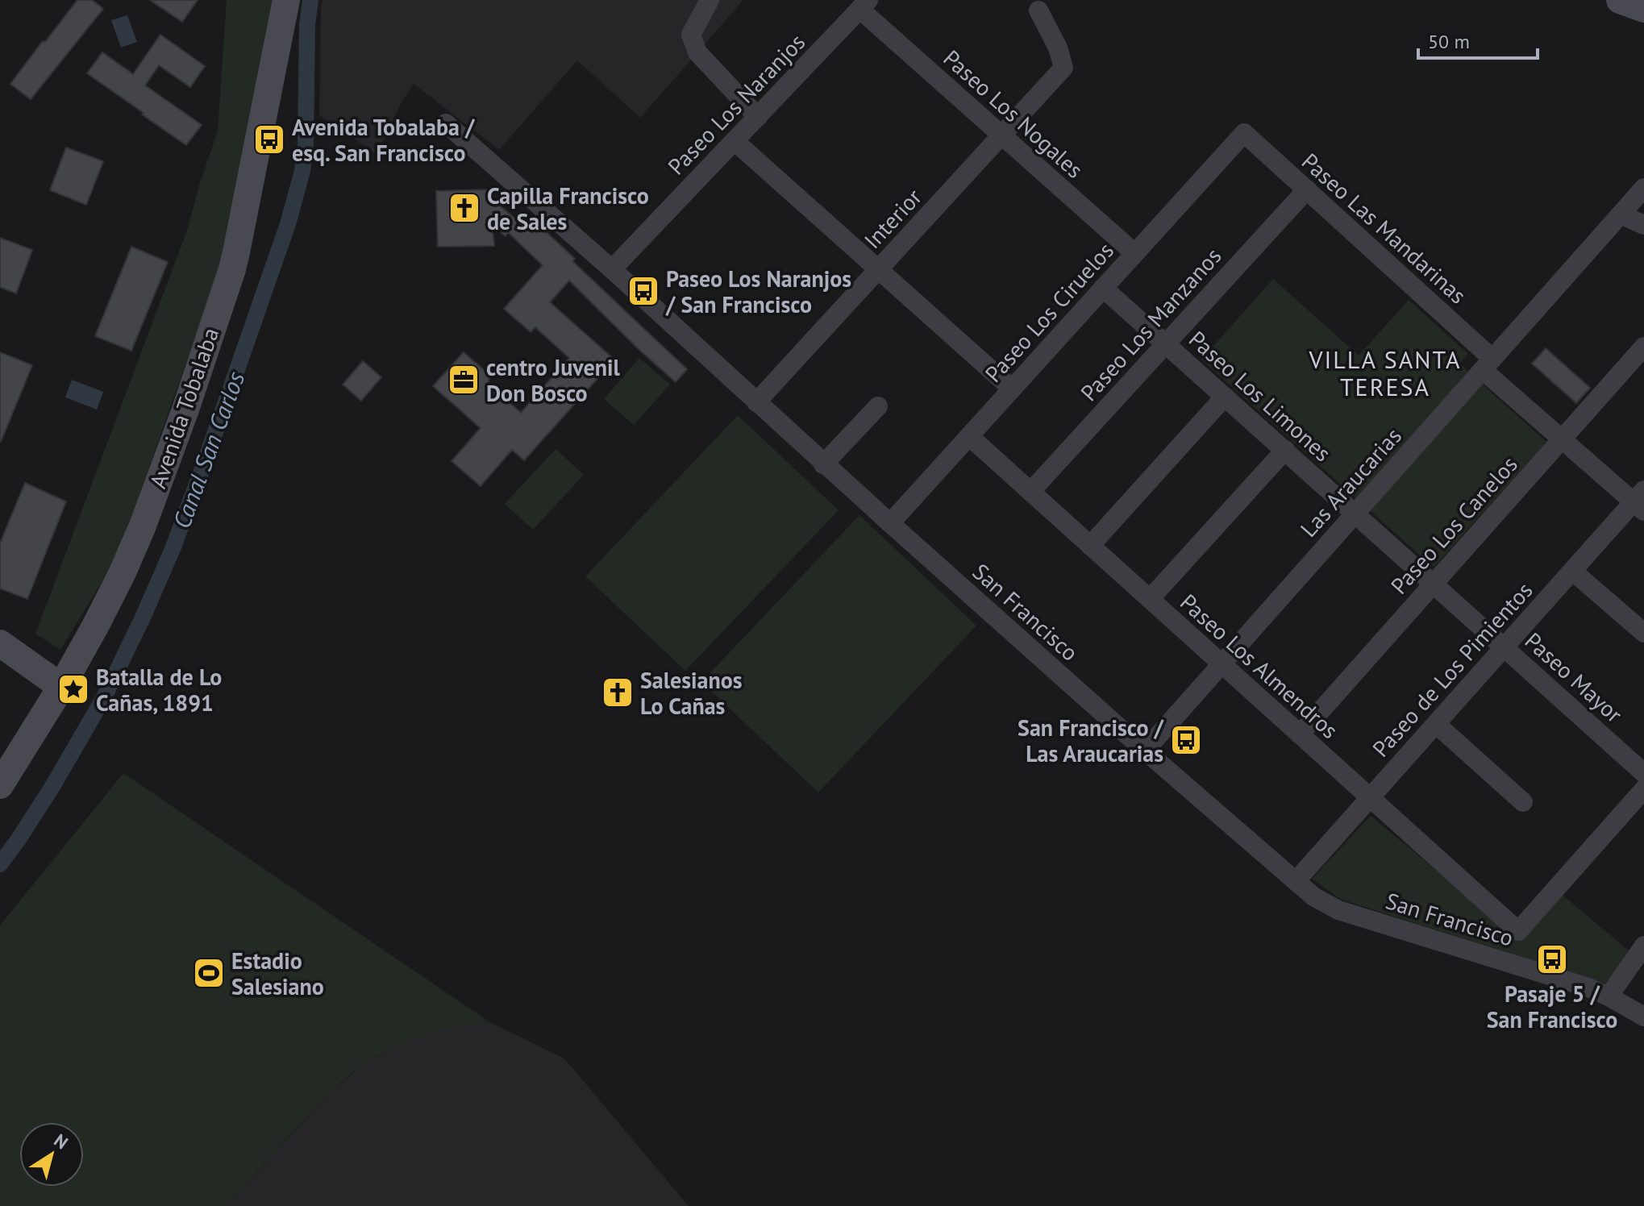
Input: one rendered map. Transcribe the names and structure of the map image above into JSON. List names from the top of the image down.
{
  "streets": {
    "main road": ["Avenida Tobalaba"],
    "street": [
      "Paseo Los Naranjos",
      "Paseo Los Nogales",
      "Interior",
      "Paseo Las Mandarinas",
      "Paseo Los Ciruelos",
      "Paseo Los Manzanos",
      "Paseo Los Limones",
      "Las Araucarias",
      "Paseo Los Canelos",
      "San Francisco",
      "Paseo Los Almendros",
      "Paseo de Los Pimientos",
      "Paseo Mayor"
    ]
  },
  "crossings": [
    ["Paseo Los Naranjos", "Paseo Los Nogales"],
    ["Paseo Los Naranjos", "San Francisco"],
    ["Paseo Los Nogales", "Interior"],
    ["Paseo Los Nogales", "Paseo Los Ciruelos"],
    ["Interior", "San Francisco"],
    ["Paseo Las Mandarinas", "Paseo Los Ciruelos"],
    ["Paseo Las Mandarinas", "Paseo Los Manzanos"],
    ["Paseo Las Mandarinas", "Las Araucarias"],
    ["Paseo Las Mandarinas", "Paseo Los Canelos"],
    ["Paseo Las Mandarinas", "Paseo de Los Pimientos"],
    ["Paseo Los Ciruelos", "Paseo Los Limones"],
    ["Paseo Los Ciruelos", "San Francisco"],
    ["Paseo Los Ciruelos", "Paseo Los Almendros"],
    ["Paseo Los Manzanos", "Paseo Los Limones"],
    ["Paseo Los Manzanos", "Paseo Los Almendros"],
    ["Paseo Los Limones", "Las Araucarias"],
    ["Paseo Los Limones", "Paseo Mayor"],
    ["Las Araucarias", "San Francisco"],
    ["Las Araucarias", "Paseo Los Almendros"],
    ["Las Araucarias", "Paseo Mayor"],
    ["Paseo Los Canelos", "Paseo Los Almendros"],
    ["Paseo Los Canelos", "Paseo Mayor"],
    ["San Francisco", "Paseo de Los Pimientos"],
    ["Paseo Los Almendros", "Paseo de Los Pimientos"],
    ["Paseo de Los Pimientos", "Paseo Mayor"]
  ],
  "districts": ["VILLA SANTA TERESA"],
  "water": ["Canal San Carlos"],
  "places": {
    "bus stop": [
      "Avenida Tobalaba / esq. San Francisco",
      "Paseo Los Naranjos / San Francisco",
      "San Francisco / Las Araucarias",
      "Pasaje 5 / San Francisco"
    ],
    "church": ["Capilla Francisco de Sales", "Salesianos Lo Cañas"],
    "office": ["centro Juvenil Don Bosco"],
    "place": ["Batalla de Lo Cañas, 1891"],
    "sports": ["Estadio Salesiano"]
  },
  "scale_bar": "50 m",
  "north": "top right"
}
